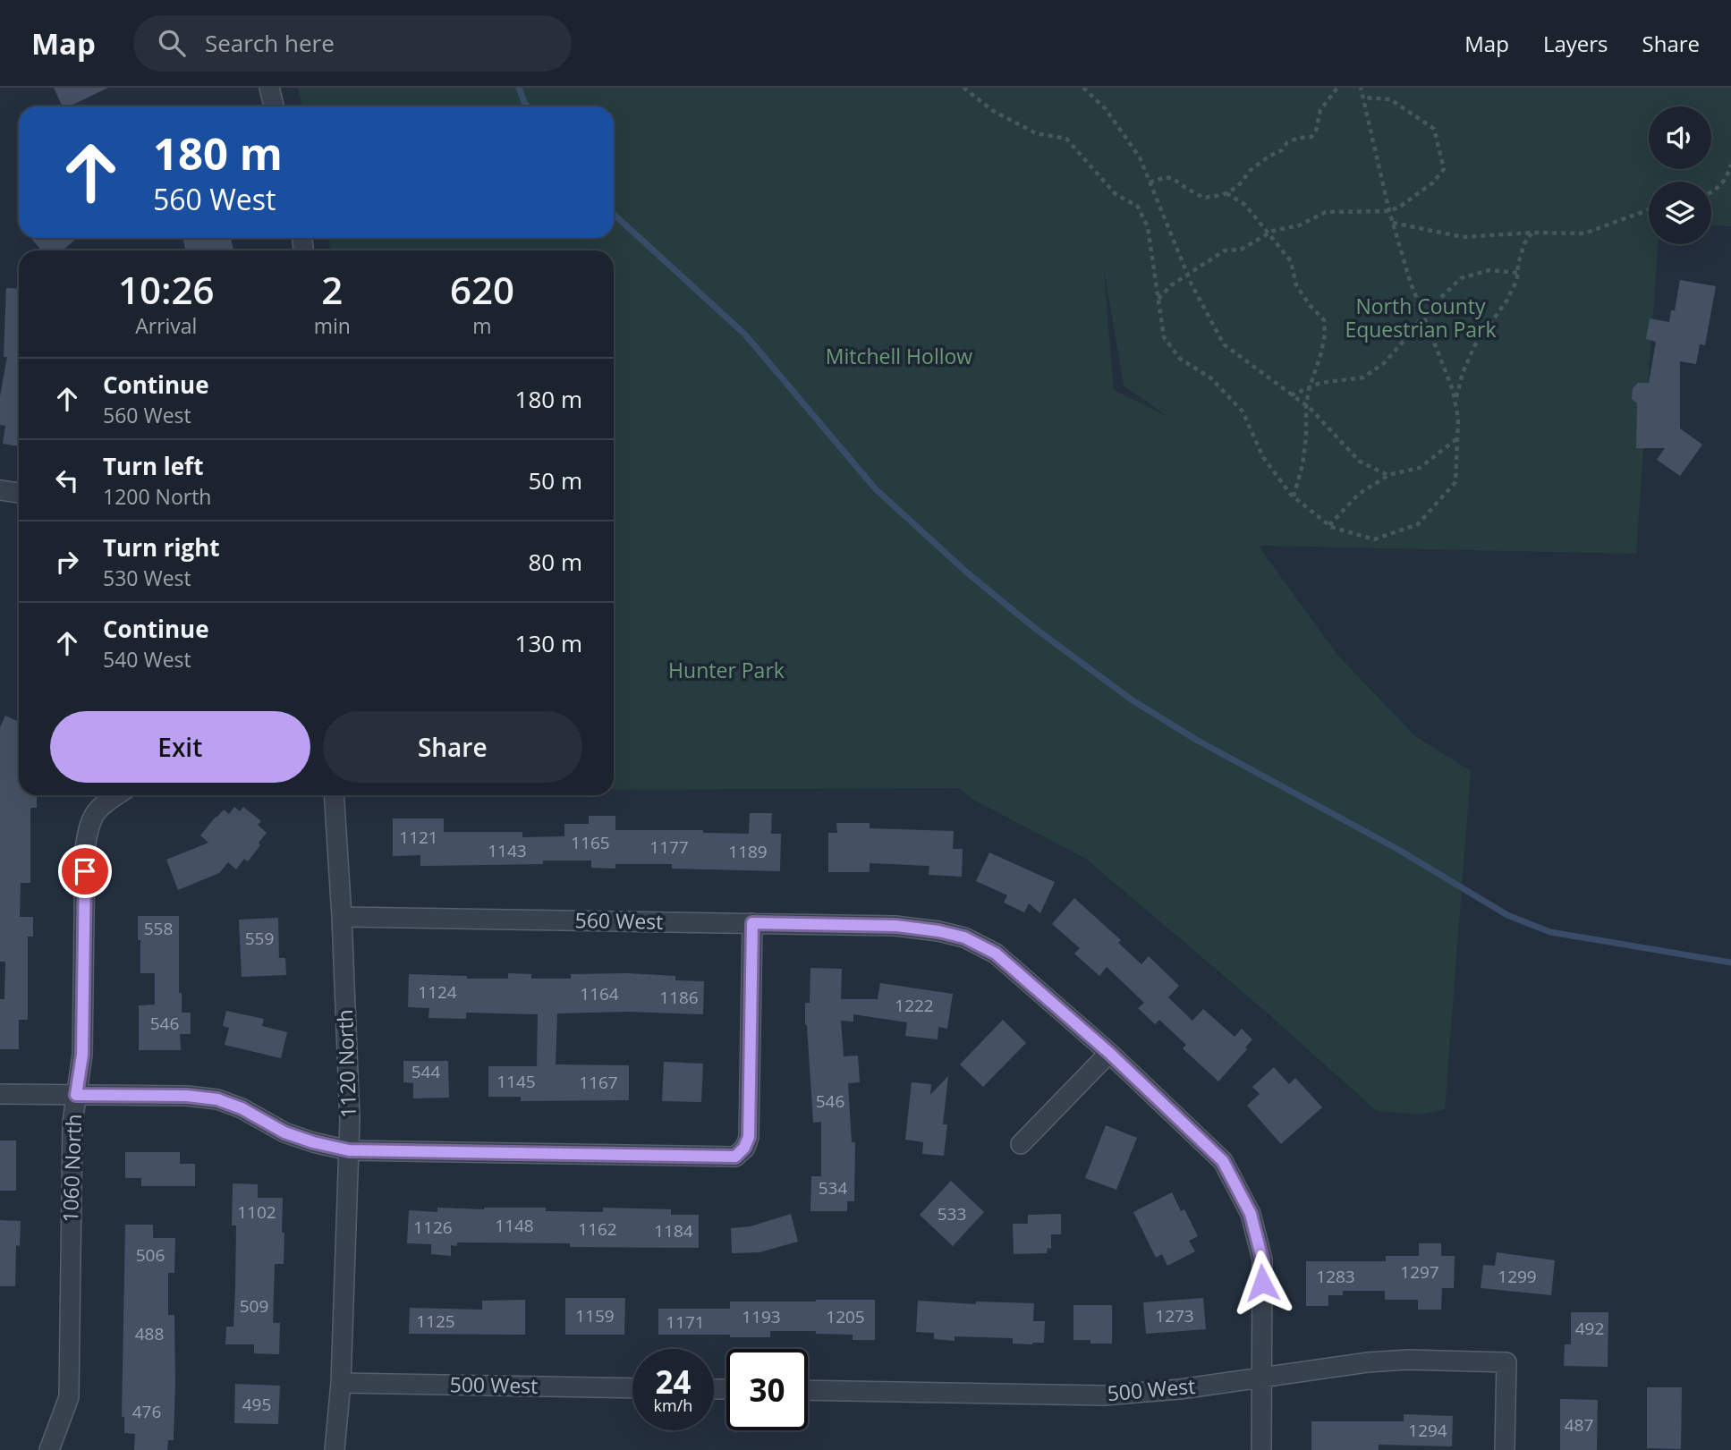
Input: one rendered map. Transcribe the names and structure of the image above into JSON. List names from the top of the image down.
{
  "streets": {
    "street": [
      "560 West",
      "1120 North",
      "1060 North",
      "500 West"
    ]
  },
  "crossings": [
    ["560 West", "1120 North"],
    ["560 West", "500 West"],
    ["1120 North", "500 West"]
  ],
  "parks": ["North County Equestrian Park", "Mitchell Hollow", "Hunter Park"],
  "house_numbers": [
    "1121",
    "1165",
    "1177",
    "1143",
    "1189",
    "558",
    "559",
    "1124",
    "1164",
    "1186",
    "1222",
    "546",
    "544",
    "1145",
    "1167",
    "546",
    "534",
    "1102",
    "533",
    "1148",
    "1126",
    "1162",
    "1184",
    "506",
    "1297",
    "1283",
    "1299",
    "509",
    "1159",
    "1273",
    "1193",
    "1205",
    "1125",
    "1171",
    "492",
    "488",
    "495",
    "476",
    "487",
    "1294"
  ],
  "page": {
    "header": "Map",
    "search": "Search here",
    "nav": ["Map", "Layers", "Share"],
    "turn": ["180 m", "560 West"],
    "eta": [
      "10:26",
      "Arrival",
      "2",
      "min",
      "620",
      "m"
    ],
    "list": [
      {
        "name": "Continue",
        "note": "560 West",
        "value": "180 m"
      },
      {
        "name": "Turn left",
        "note": "1200 North",
        "value": "50 m"
      },
      {
        "name": "Turn right",
        "note": "530 West",
        "value": "80 m"
      },
      {
        "name": "Continue",
        "note": "540 West",
        "value": "130 m"
      }
    ],
    "buttons": ["Exit", "Share"],
    "speed": "24 km/h",
    "limit": "30"
  }
}
